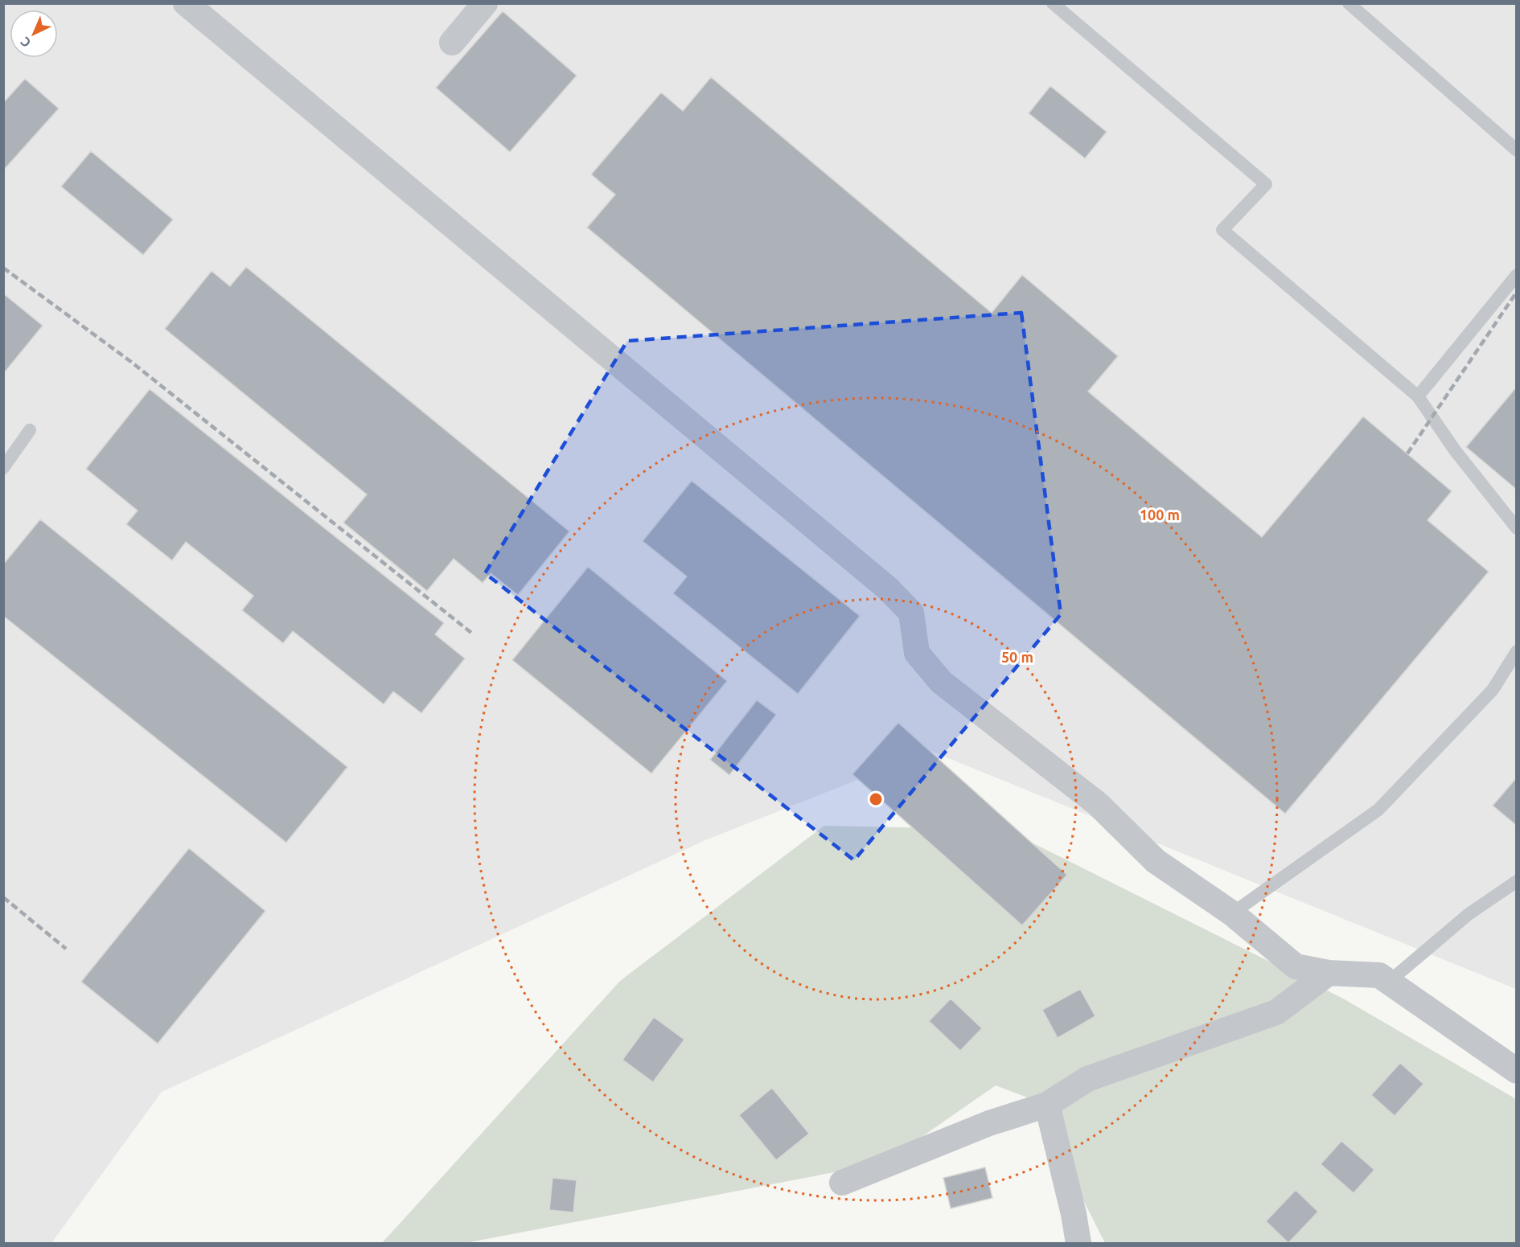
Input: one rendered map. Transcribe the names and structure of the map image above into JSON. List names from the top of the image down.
{
  "north": "bottom left",
  "rings": ["100 m", "50 m"]
}
